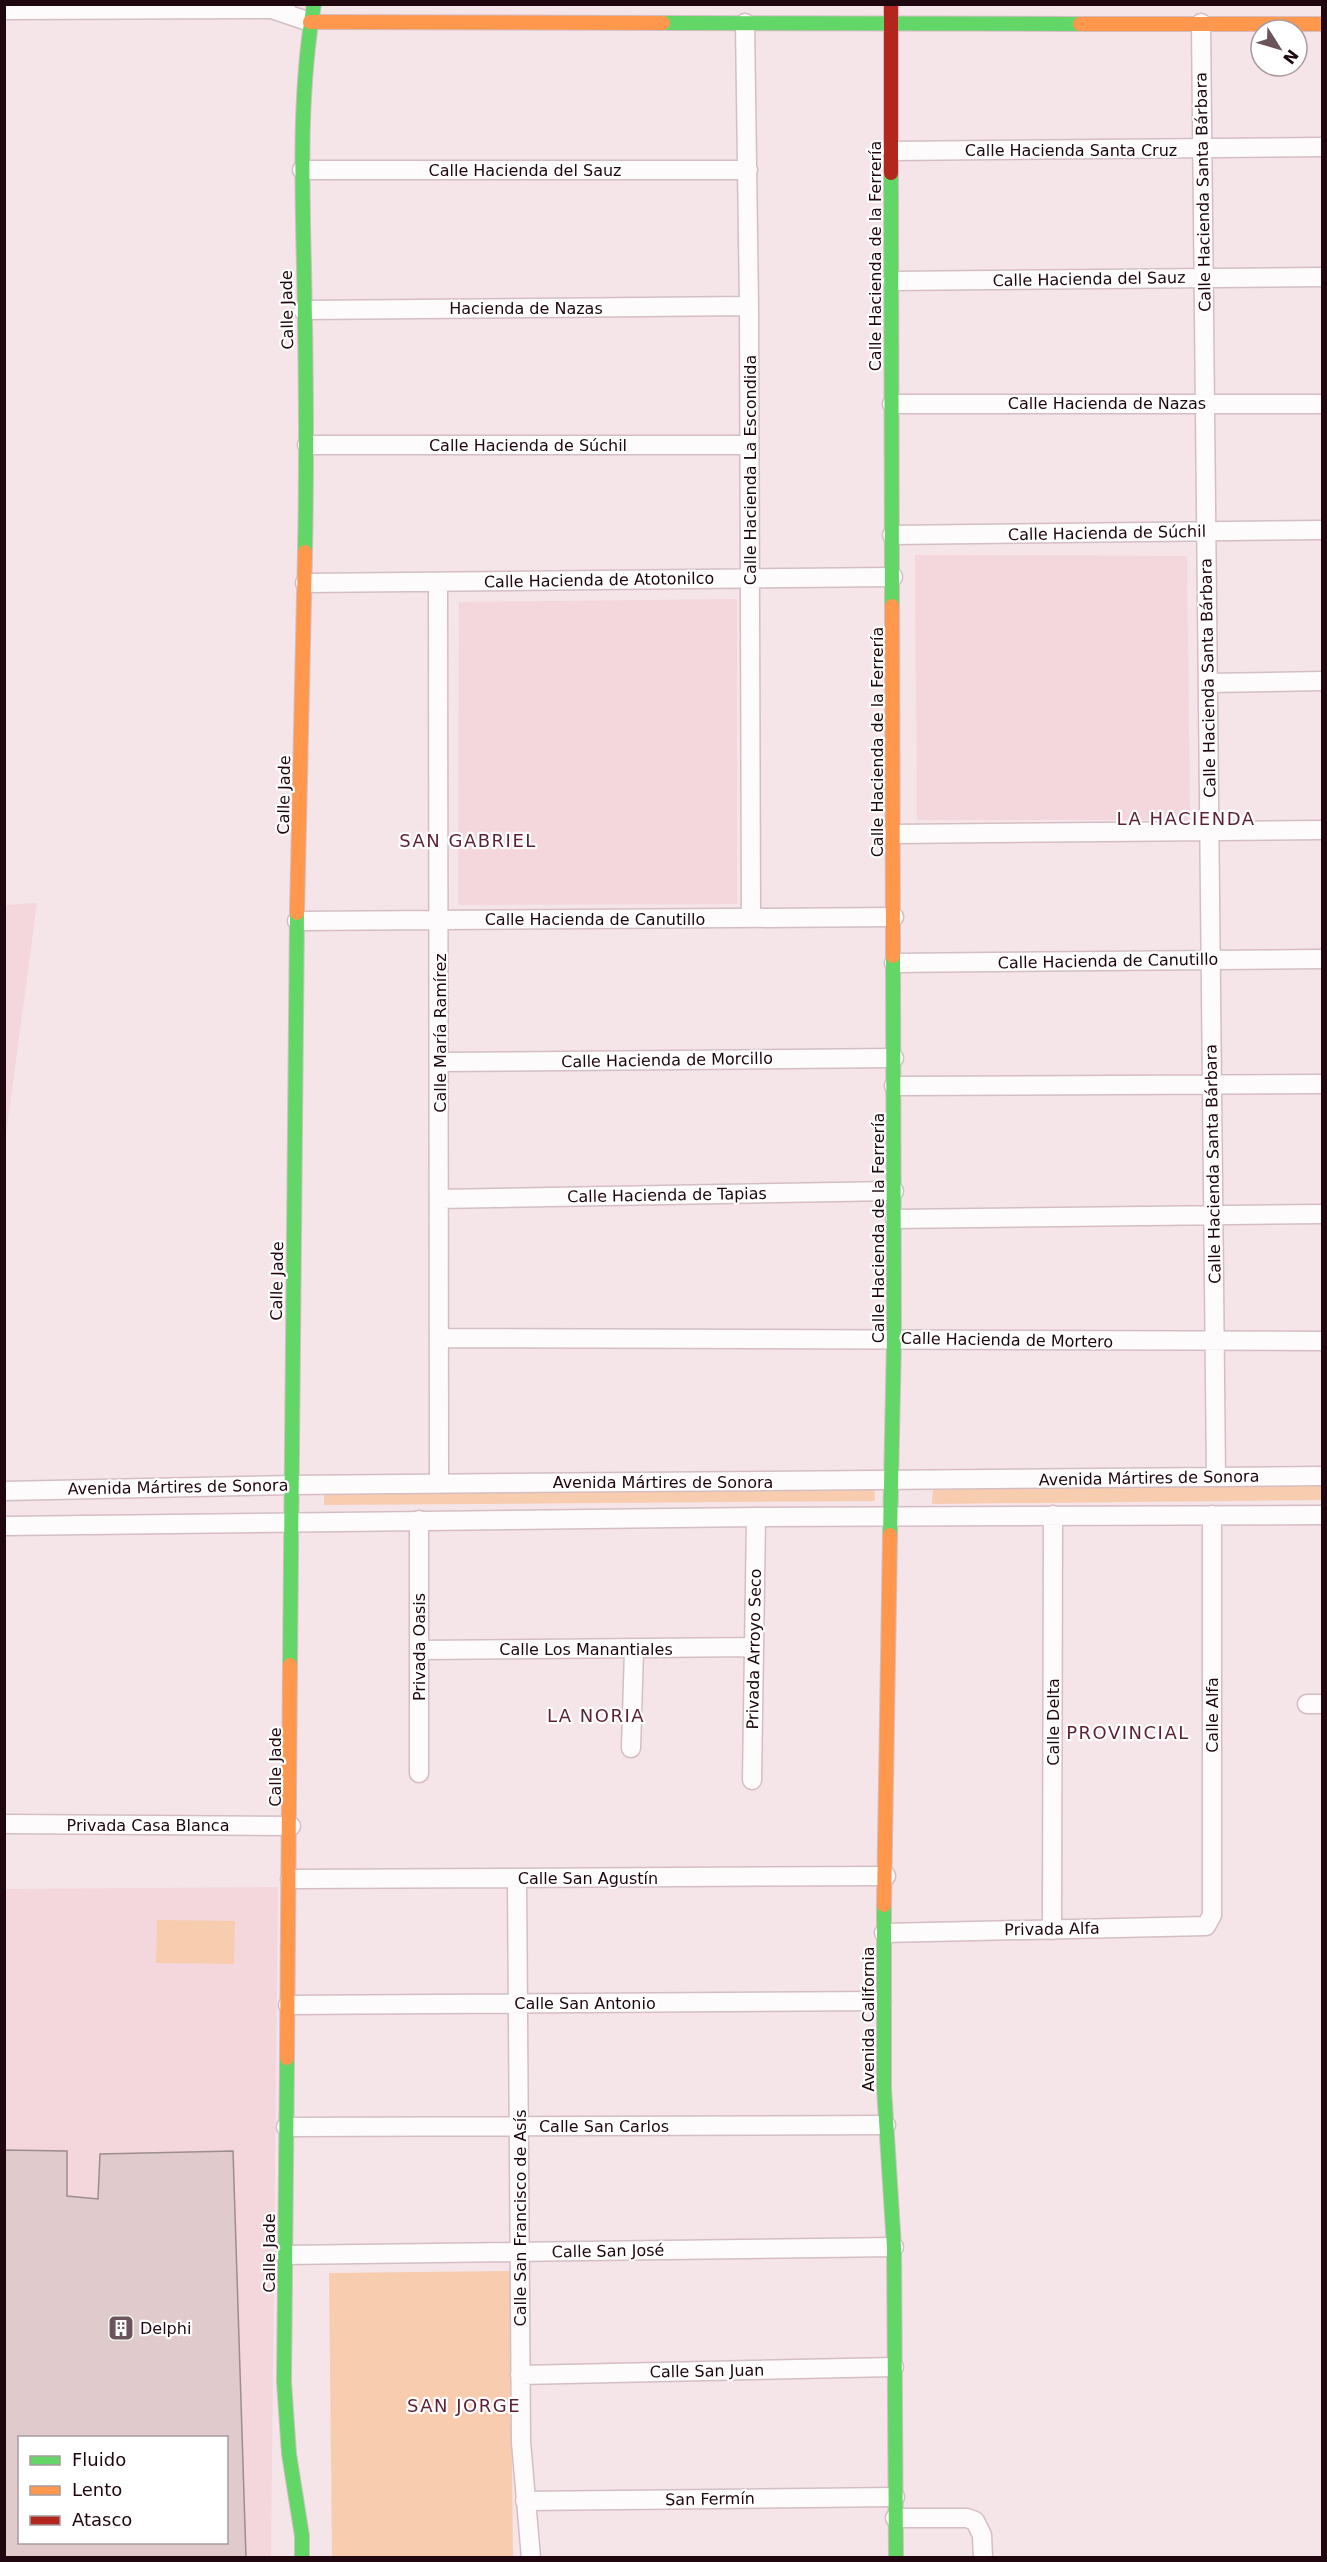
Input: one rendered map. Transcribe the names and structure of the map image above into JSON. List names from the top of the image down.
{
  "streets": {
    "street": [
      "Calle Hacienda Santa Cruz",
      "Calle Hacienda del Sauz",
      "Calle Hacienda Santa Bárbara",
      "Calle Hacienda de la Ferrería",
      "Hacienda de Nazas",
      "Calle Jade",
      "Calle Hacienda de Nazas",
      "Calle Hacienda de Súchil",
      "Calle Hacienda La Escondida",
      "Calle Hacienda de Atotonilco",
      "Calle Hacienda de Canutillo",
      "Calle María Ramírez",
      "Calle Hacienda de Morcillo",
      "Calle Hacienda de Tapias",
      "Calle Hacienda de Mortero",
      "Avenida Mártires de Sonora",
      "Privada Oasis",
      "Calle Los Manantiales",
      "Privada Arroyo Seco",
      "Calle Alfa",
      "Calle Delta",
      "Privada Casa Blanca",
      "Calle San Agustín",
      "Privada Alfa",
      "Calle San Antonio",
      "Avenida California",
      "Calle San Carlos",
      "Calle San Francisco de Asís",
      "Calle San José",
      "Calle San Juan",
      "San Fermín"
    ]
  },
  "crossings": [
    ["Calle Hacienda Santa Cruz", "Calle Hacienda Santa Bárbara"],
    ["Calle Hacienda Santa Cruz", "Calle Hacienda de la Ferrería"],
    ["Calle Hacienda del Sauz", "Calle Hacienda Santa Bárbara"],
    ["Calle Hacienda del Sauz", "Calle Hacienda de la Ferrería"],
    ["Calle Hacienda del Sauz", "Calle Jade"],
    ["Calle Hacienda del Sauz", "Calle Hacienda La Escondida"],
    ["Calle Hacienda Santa Bárbara", "Calle Hacienda de Nazas"],
    ["Calle Hacienda Santa Bárbara", "Calle Hacienda de Súchil"],
    ["Calle Hacienda Santa Bárbara", "Calle Hacienda de Canutillo"],
    ["Calle Hacienda Santa Bárbara", "Calle Hacienda de Mortero"],
    ["Calle Hacienda Santa Bárbara", "Avenida Mártires de Sonora"],
    ["Calle Hacienda de la Ferrería", "Calle Hacienda de Nazas"],
    ["Calle Hacienda de la Ferrería", "Calle Hacienda de Súchil"],
    ["Calle Hacienda de la Ferrería", "Calle Hacienda de Atotonilco"],
    ["Calle Hacienda de la Ferrería", "Calle Hacienda de Canutillo"],
    ["Calle Hacienda de la Ferrería", "Calle Hacienda de Morcillo"],
    ["Calle Hacienda de la Ferrería", "Calle Hacienda de Tapias"],
    ["Calle Hacienda de la Ferrería", "Calle Hacienda de Mortero"],
    ["Calle Hacienda de la Ferrería", "Avenida Mártires de Sonora"],
    ["Calle Hacienda de la Ferrería", "Avenida California"],
    ["Hacienda de Nazas", "Calle Jade"],
    ["Hacienda de Nazas", "Calle Hacienda La Escondida"],
    ["Calle Jade", "Calle Hacienda de Súchil"],
    ["Calle Jade", "Calle Hacienda de Atotonilco"],
    ["Calle Jade", "Calle Hacienda de Canutillo"],
    ["Calle Jade", "Avenida Mártires de Sonora"],
    ["Calle Jade", "Privada Casa Blanca"],
    ["Calle Jade", "Calle San Agustín"],
    ["Calle Jade", "Calle San Antonio"],
    ["Calle Jade", "Calle San Carlos"],
    ["Calle Jade", "Calle San José"],
    ["Calle Hacienda de Súchil", "Calle Hacienda La Escondida"],
    ["Calle Hacienda La Escondida", "Calle Hacienda de Atotonilco"],
    ["Calle Hacienda La Escondida", "Calle Hacienda de Canutillo"],
    ["Calle Hacienda de Atotonilco", "Calle María Ramírez"],
    ["Calle Hacienda de Canutillo", "Calle María Ramírez"],
    ["Calle María Ramírez", "Calle Hacienda de Morcillo"],
    ["Calle María Ramírez", "Calle Hacienda de Tapias"],
    ["Calle María Ramírez", "Calle Hacienda de Mortero"],
    ["Calle María Ramírez", "Avenida Mártires de Sonora"],
    ["Avenida Mártires de Sonora", "Avenida California"],
    ["Privada Oasis", "Calle Los Manantiales"],
    ["Calle Los Manantiales", "Privada Arroyo Seco"],
    ["Calle Alfa", "Privada Alfa"],
    ["Calle Delta", "Privada Alfa"],
    ["Calle San Agustín", "Avenida California"],
    ["Calle San Agustín", "Calle San Francisco de Asís"],
    ["Privada Alfa", "Avenida California"],
    ["Calle San Antonio", "Avenida California"],
    ["Calle San Antonio", "Calle San Francisco de Asís"],
    ["Avenida California", "Calle San Carlos"],
    ["Avenida California", "Calle San José"],
    ["Avenida California", "Calle San Juan"],
    ["Avenida California", "San Fermín"],
    ["Calle San Carlos", "Calle San Francisco de Asís"],
    ["Calle San Francisco de Asís", "Calle San José"],
    ["Calle San Francisco de Asís", "Calle San Juan"],
    ["Calle San Francisco de Asís", "San Fermín"]
  ],
  "districts": [
    "LA HACIENDA",
    "SAN GABRIEL",
    "LA NORIA",
    "PROVINCIAL",
    "SAN JORGE"
  ],
  "places": {
    "building": ["Delphi"]
  },
  "legend": ["Fluido", "Lento", "Atasco"],
  "north": "bottom right"
}
